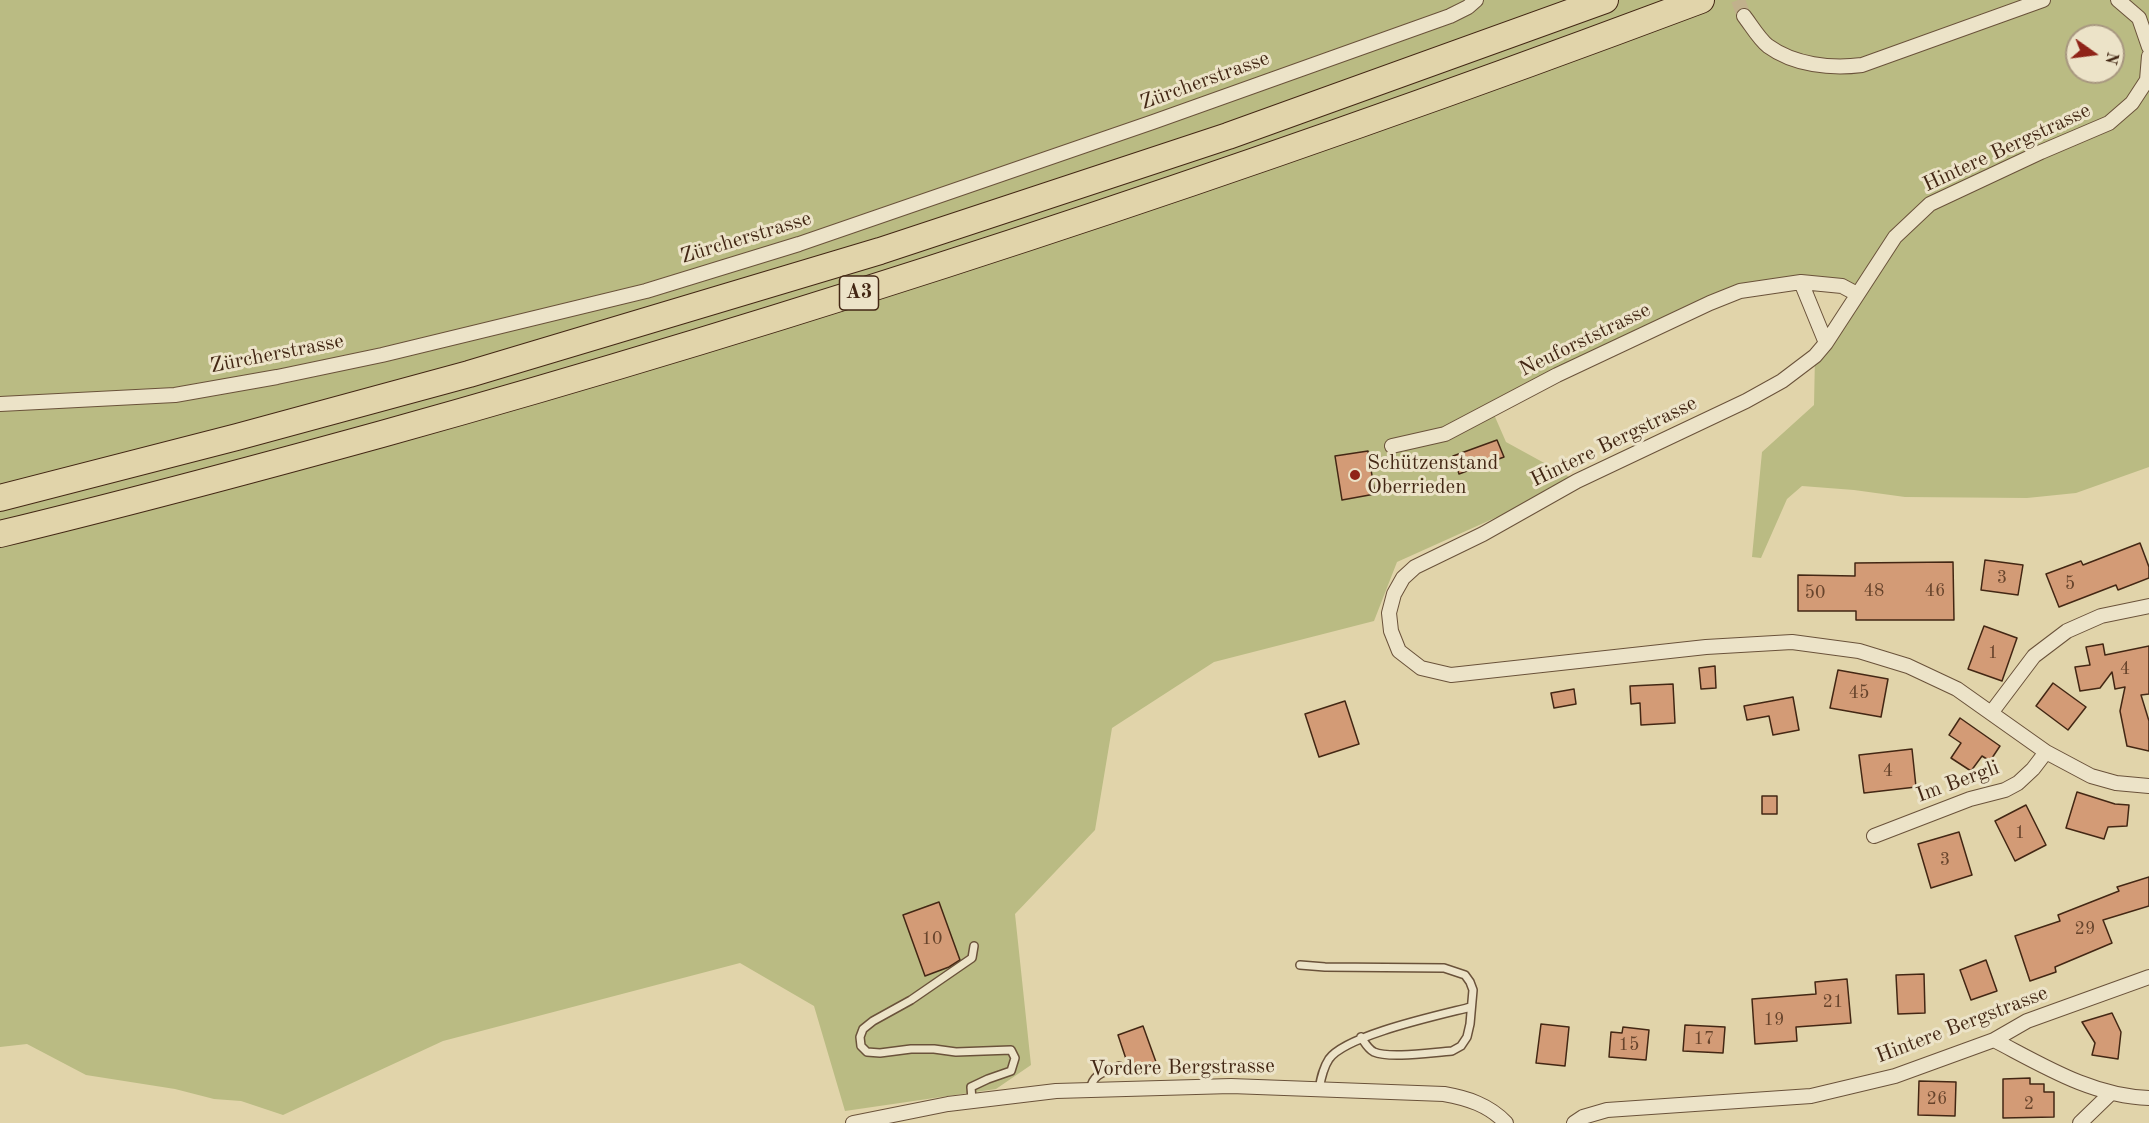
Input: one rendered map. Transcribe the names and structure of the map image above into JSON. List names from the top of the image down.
{
  "streets": {
    "highway": ["A3"],
    "street": [
      "Zürcherstrasse",
      "Hintere Bergstrasse",
      "Neuforststrasse",
      "Im Bergli",
      "Vordere Bergstrasse"
    ]
  },
  "crossings": [
    ["Hintere Bergstrasse", "Neuforststrasse"],
    ["Hintere Bergstrasse", "Im Bergli"]
  ],
  "places": ["Schützenstand Oberrieden"],
  "house_numbers": [
    "3",
    "5",
    "48",
    "46",
    "50",
    "1",
    "4",
    "45",
    "4",
    "1",
    "3",
    "29",
    "10",
    "21",
    "19",
    "17",
    "15",
    "26",
    "2"
  ],
  "north": "right"
}
